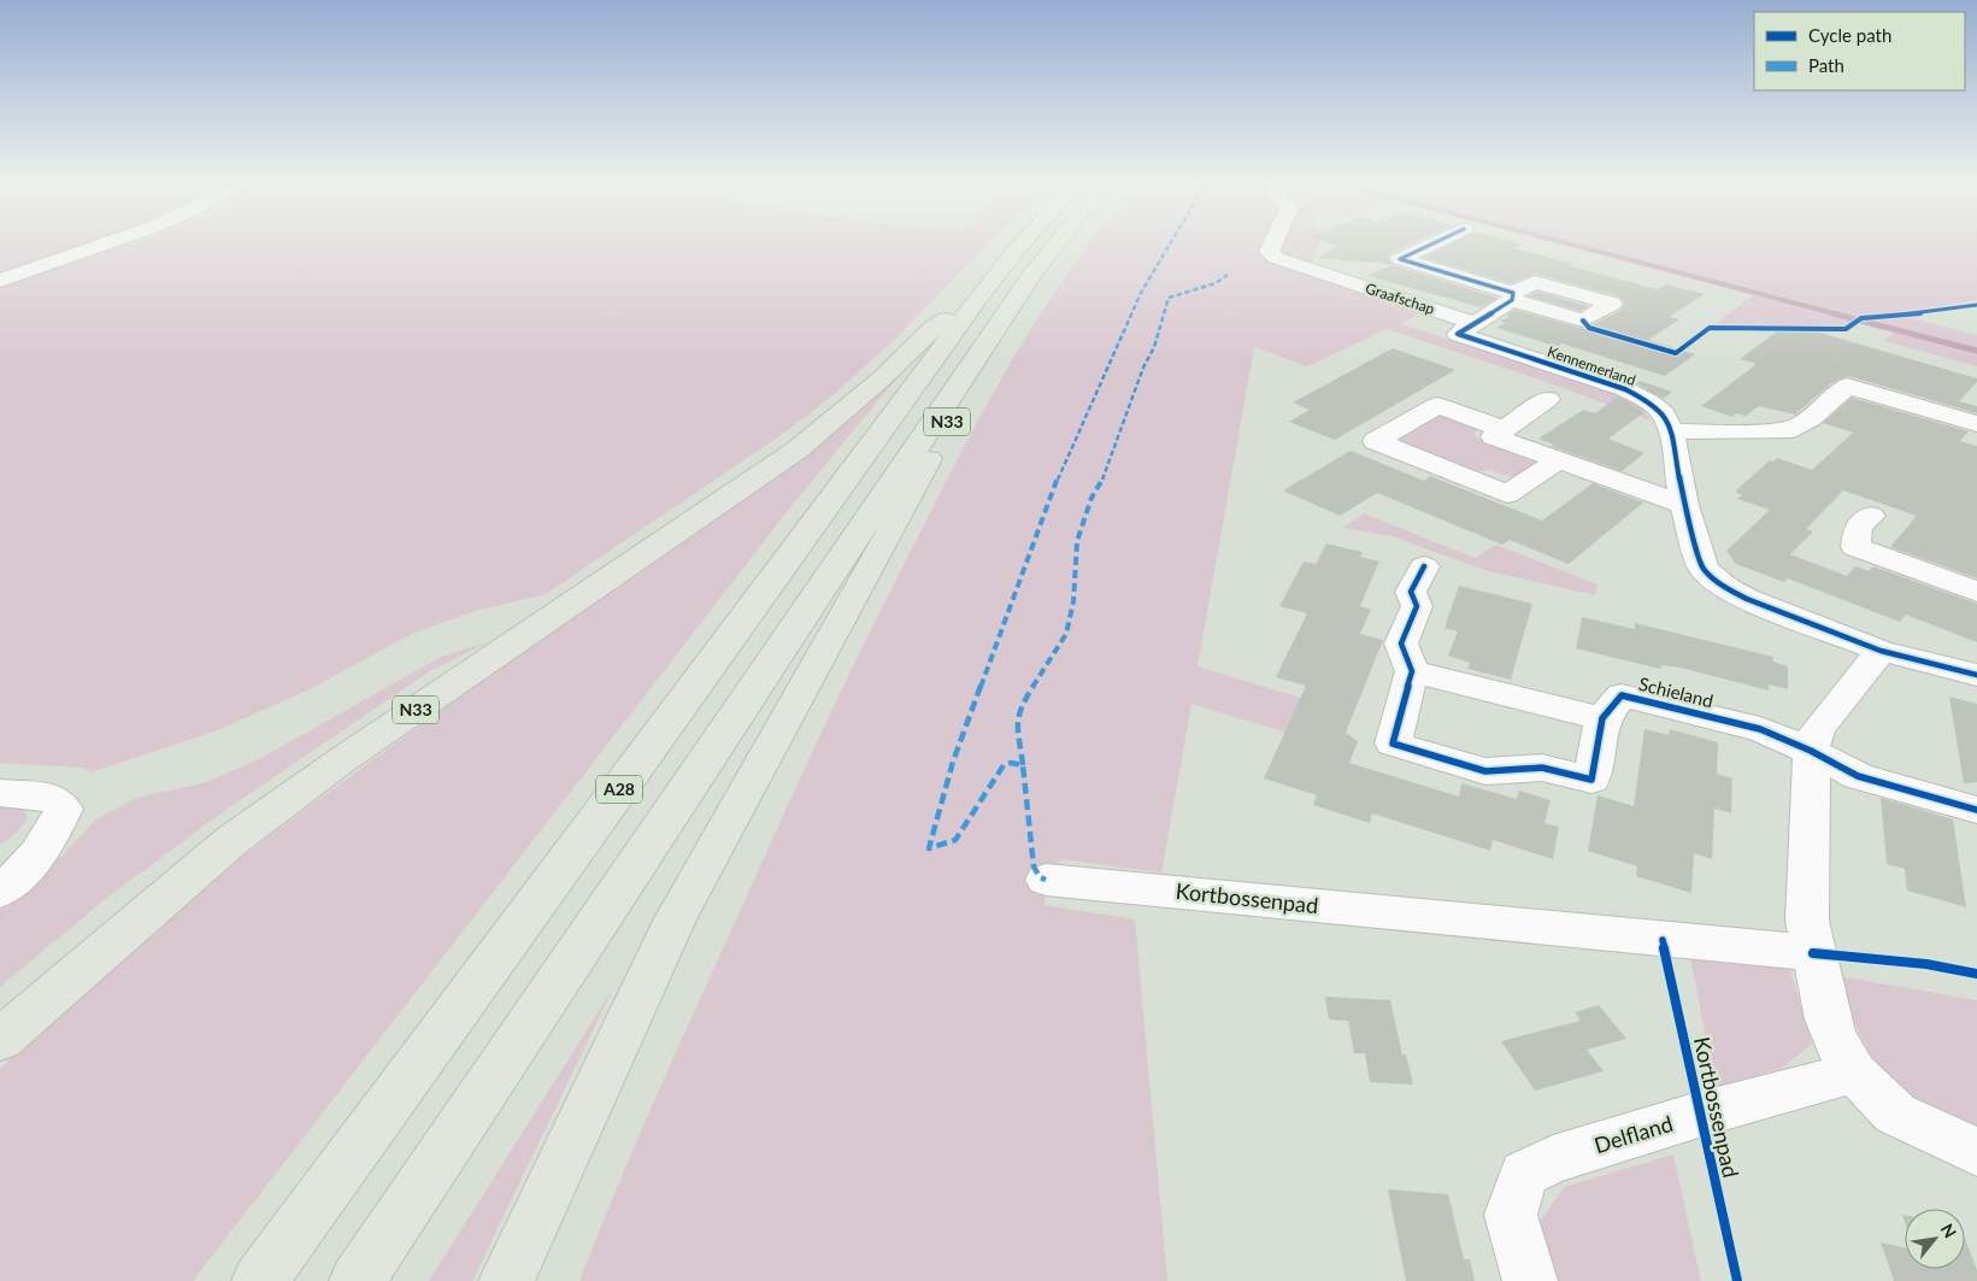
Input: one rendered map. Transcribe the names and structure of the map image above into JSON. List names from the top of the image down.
{
  "streets": {
    "highway": ["N33", "A28"],
    "street": [
      "Graafschap",
      "Kennemerland",
      "Schieland",
      "Kortbossenpad",
      "Delfland"
    ]
  },
  "crossings": [
    ["Graafschap", "Kennemerland"],
    ["N33", "A28"]
  ],
  "legend": ["Cycle path", "Path"],
  "north": "top right"
}
